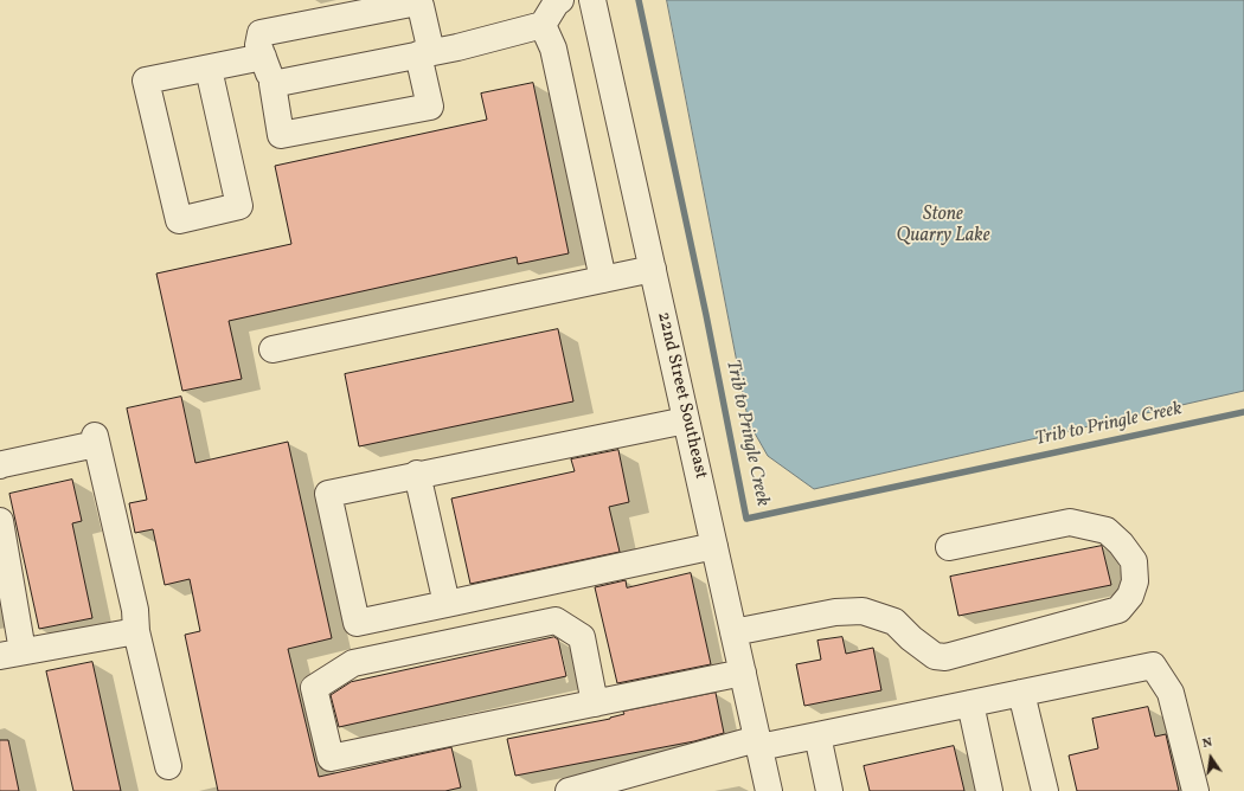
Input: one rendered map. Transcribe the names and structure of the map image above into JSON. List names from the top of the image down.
{
  "streets": {
    "street": ["22nd Street Southeast"]
  },
  "water": ["Stone Quarry Lake", "Trib to Pringle Creek"],
  "north": "top"
}
